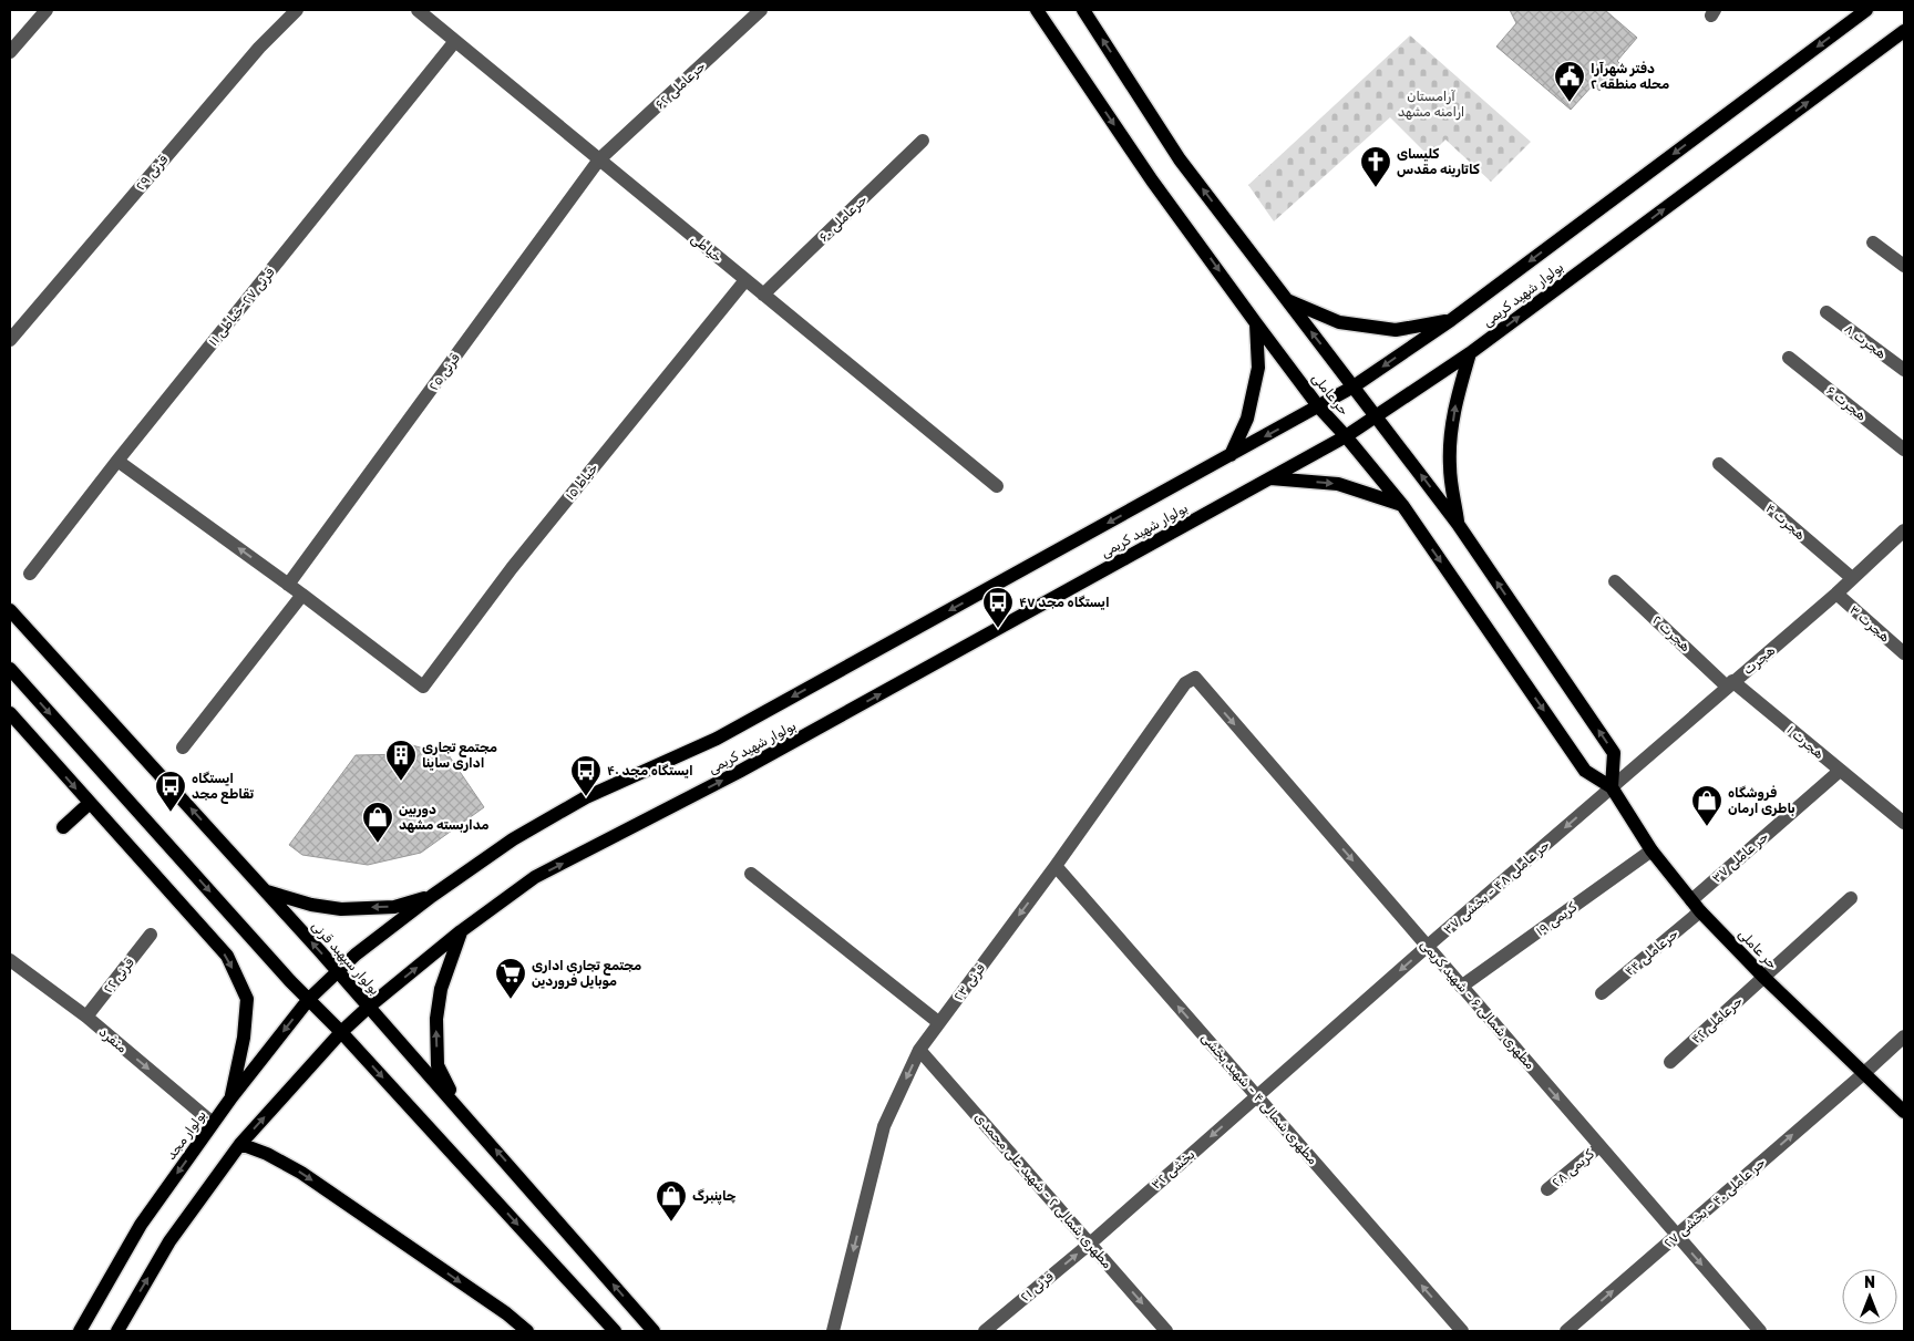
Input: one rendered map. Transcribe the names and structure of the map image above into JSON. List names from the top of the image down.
{
  "streets": {
    "main road": [
      "بولوار شهید کریمی",
      "حر عاملی",
      "بولوار سپهبد قرنی",
      "بولوار مجد"
    ],
    "street": [
      "حرعاملی ۶۲",
      "قرنی ۲۹",
      "حرعاملی ۶۰",
      "خیاطی",
      "قرنی ۲۷-خیاطی ۱۱",
      "هجرت ۸",
      "قرنی ۲۵",
      "هجرت ۶",
      "خیاط ۱۵",
      "هجرت ۴",
      "هجرت ۳",
      "هجرت ۲",
      "هجرت",
      "هجرت ۱",
      "حر عاملی ۳۷",
      "حر عاملی ۴۸ - بخشی ۳۷",
      "کریمی ۱۹",
      "حرعاملی ۴۴",
      "قرنی ۲۲",
      "قرنی ۲۳",
      "مطهری شمالی ۶ - شهید کریمی",
      "حرعاملی ۴۲",
      "منفرد",
      "مطهری شمالی ۴ - شهید بخشی",
      "کریمی ۲۸",
      "بخشی ۳۲",
      "مطهری شمالی ۲ - شهید علی محمدی",
      "حر عاملی ۴۰ - بخشی ۲۷",
      "قرنی ۲۱"
    ]
  },
  "crossings": [
    ["حرعاملی ۶۲", "خیاطی"],
    ["حرعاملی ۶۲", "قرنی ۲۵"],
    ["حرعاملی ۶۰", "خیاطی"],
    ["خیاطی", "قرنی ۲۷-خیاطی ۱۱"],
    ["خیاطی", "قرنی ۲۵"],
    ["خیاطی", "خیاط ۱۵"],
    ["بولوار شهید کریمی", "حر عاملی"],
    ["بولوار شهید کریمی", "بولوار سپهبد قرنی"],
    ["بولوار شهید کریمی", "بولوار مجد"],
    ["حر عاملی", "هجرت"],
    ["حر عاملی", "حر عاملی ۳۷"],
    ["حر عاملی", "حر عاملی ۴۸ - بخشی ۳۷"],
    ["حر عاملی", "کریمی ۱۹"],
    ["حر عاملی", "حرعاملی ۴۴"],
    ["حر عاملی", "حرعاملی ۴۲"],
    ["حر عاملی", "حر عاملی ۴۰ - بخشی ۲۷"],
    ["هجرت ۴", "هجرت"],
    ["هجرت ۳", "هجرت"],
    ["هجرت ۲", "هجرت"],
    ["هجرت ۲", "هجرت ۱"],
    ["هجرت", "هجرت ۱"],
    ["هجرت", "حر عاملی ۴۸ - بخشی ۳۷"],
    ["هجرت ۱", "حر عاملی ۳۷"],
    ["حر عاملی ۴۸ - بخشی ۳۷", "مطهری شمالی ۶ - شهید کریمی"],
    ["حر عاملی ۴۸ - بخشی ۳۷", "مطهری شمالی ۴ - شهید بخشی"],
    ["حر عاملی ۴۸ - بخشی ۳۷", "بخشی ۳۲"],
    ["کریمی ۱۹", "مطهری شمالی ۶ - شهید کریمی"],
    ["بولوار سپهبد قرنی", "بولوار مجد"],
    ["قرنی ۲۲", "منفرد"],
    ["قرنی ۲۳", "مطهری شمالی ۶ - شهید کریمی"],
    ["قرنی ۲۳", "مطهری شمالی ۴ - شهید بخشی"],
    ["قرنی ۲۳", "مطهری شمالی ۲ - شهید علی محمدی"],
    ["مطهری شمالی ۶ - شهید کریمی", "کریمی ۲۸"],
    ["مطهری شمالی ۶ - شهید کریمی", "حر عاملی ۴۰ - بخشی ۲۷"],
    ["منفرد", "بولوار مجد"],
    ["مطهری شمالی ۴ - شهید بخشی", "بخشی ۳۲"],
    ["بخشی ۳۲", "مطهری شمالی ۲ - شهید علی محمدی"],
    ["بخشی ۳۲", "قرنی ۲۱"],
    ["مطهری شمالی ۲ - شهید علی محمدی", "قرنی ۲۱"]
  ],
  "one_way": [
    "حر عاملی ۴۸ - بخشی ۳۷",
    "قرنی ۲۳",
    "مطهری شمالی ۶ - شهید کریمی",
    "منفرد",
    "مطهری شمالی ۴ - شهید بخشی",
    "بخشی ۳۲",
    "حر عاملی ۴۰ - بخشی ۲۷",
    "قرنی ۲۱"
  ],
  "parks": ["آرامستان ارامنه مشهد"],
  "places": {
    "public building": ["دفتر شهرآرا محله منطقه ۲"],
    "church": ["کلیسای کاتارینه مقدس"],
    "bus stop": ["ایستگاه مجد ۴۷", "ایستگاه مجد ۴۰", "ایستگاه تقاطع مجد"],
    "building": ["مجتمع تجاری اداری ساینا"],
    "shop": ["فروشگاه باطری ارمان", "دوربین مداربسته مشهد", "چاپنبرگ"],
    "supermarket": ["مجتمع تجاری اداری موبایل فروردین"]
  },
  "north": "top"
}
